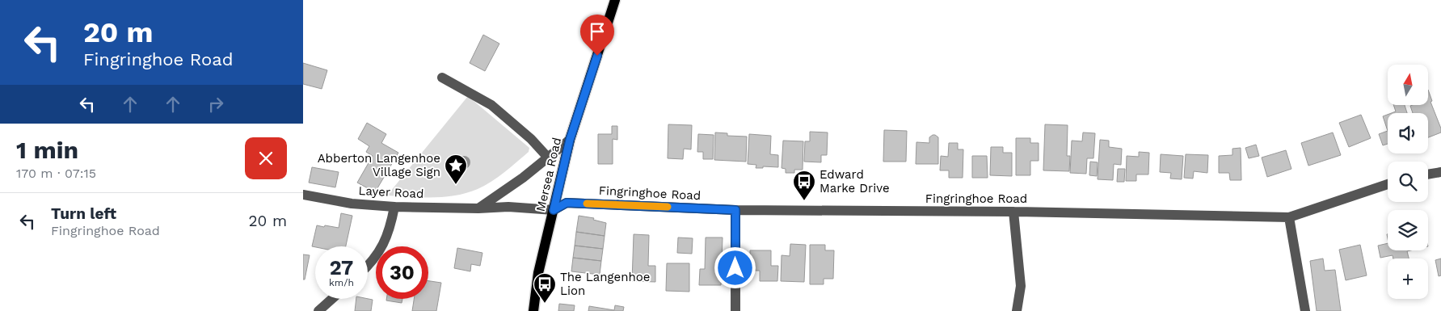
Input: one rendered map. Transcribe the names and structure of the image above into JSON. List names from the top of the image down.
{
  "streets": {
    "main road": ["Mersea Road"],
    "street": ["Layer Road", "Fingringhoe Road"]
  },
  "crossings": [
    ["Mersea Road", "Layer Road"],
    ["Mersea Road", "Fingringhoe Road"],
    ["Layer Road", "Fingringhoe Road"]
  ],
  "places": {
    "place": ["Abberton Langenhoe Village Sign"],
    "bus stop": ["Edward Marke Drive", "The Langenhoe Lion"]
  },
  "north": "top",
  "page": {
    "turn": ["20 m", "Fingringhoe Road"],
    "map_buttons": "+",
    "heading": ["1 min", "170 m · 07:15"],
    "list": [
      {
        "name": "Turn left",
        "note": "Fingringhoe Road",
        "value": "20 m"
      }
    ],
    "speed": "27 km/h",
    "limit": "30"
  }
}
